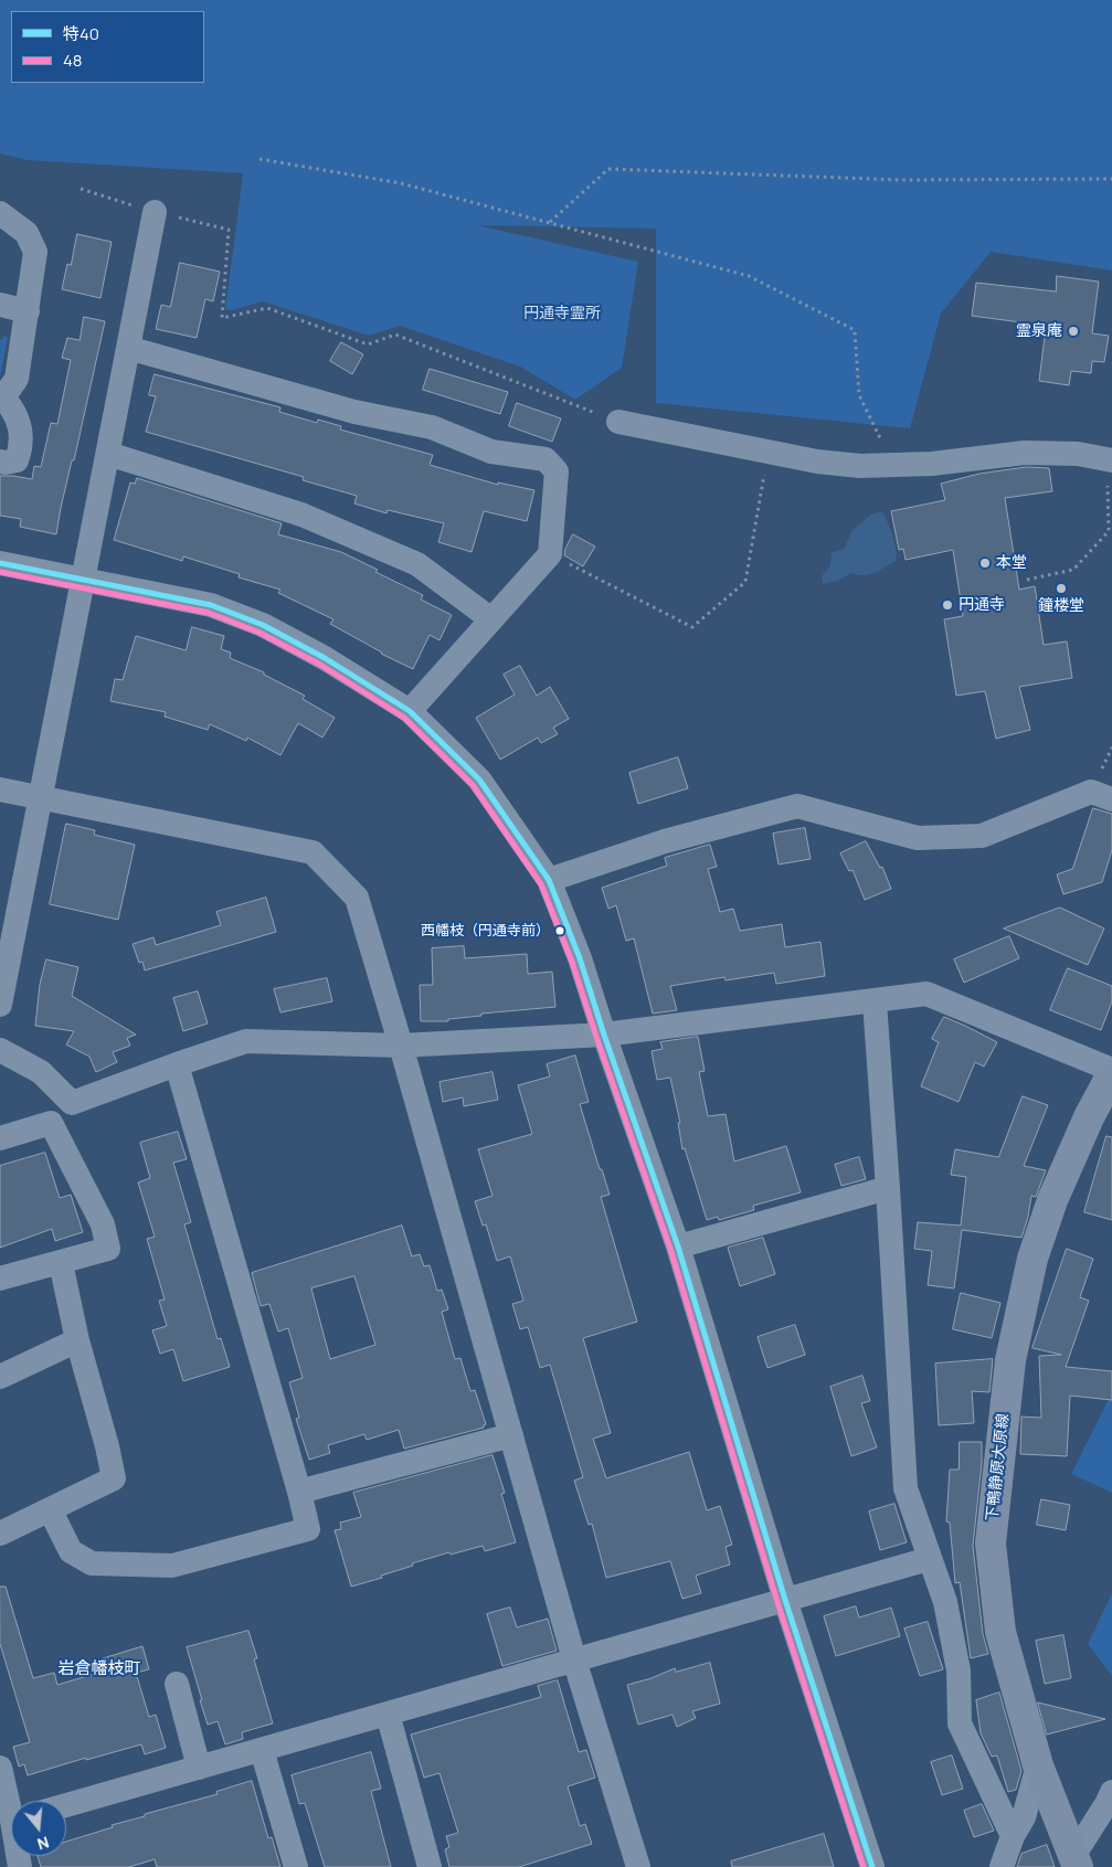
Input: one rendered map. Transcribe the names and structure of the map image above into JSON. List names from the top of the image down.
{
  "streets": {
    "main road": ["下鴨静原大原線"]
  },
  "districts": ["岩倉幡枝町"],
  "parks": ["円通寺霊所"],
  "places": [
    "霊泉庵",
    "本堂",
    "鐘楼堂",
    "円通寺",
    "西幡枝（円通寺前）"
  ],
  "lines": ["transit line 特40", "transit line 48"],
  "legend": ["特40", "48"],
  "north": "bottom"
}
